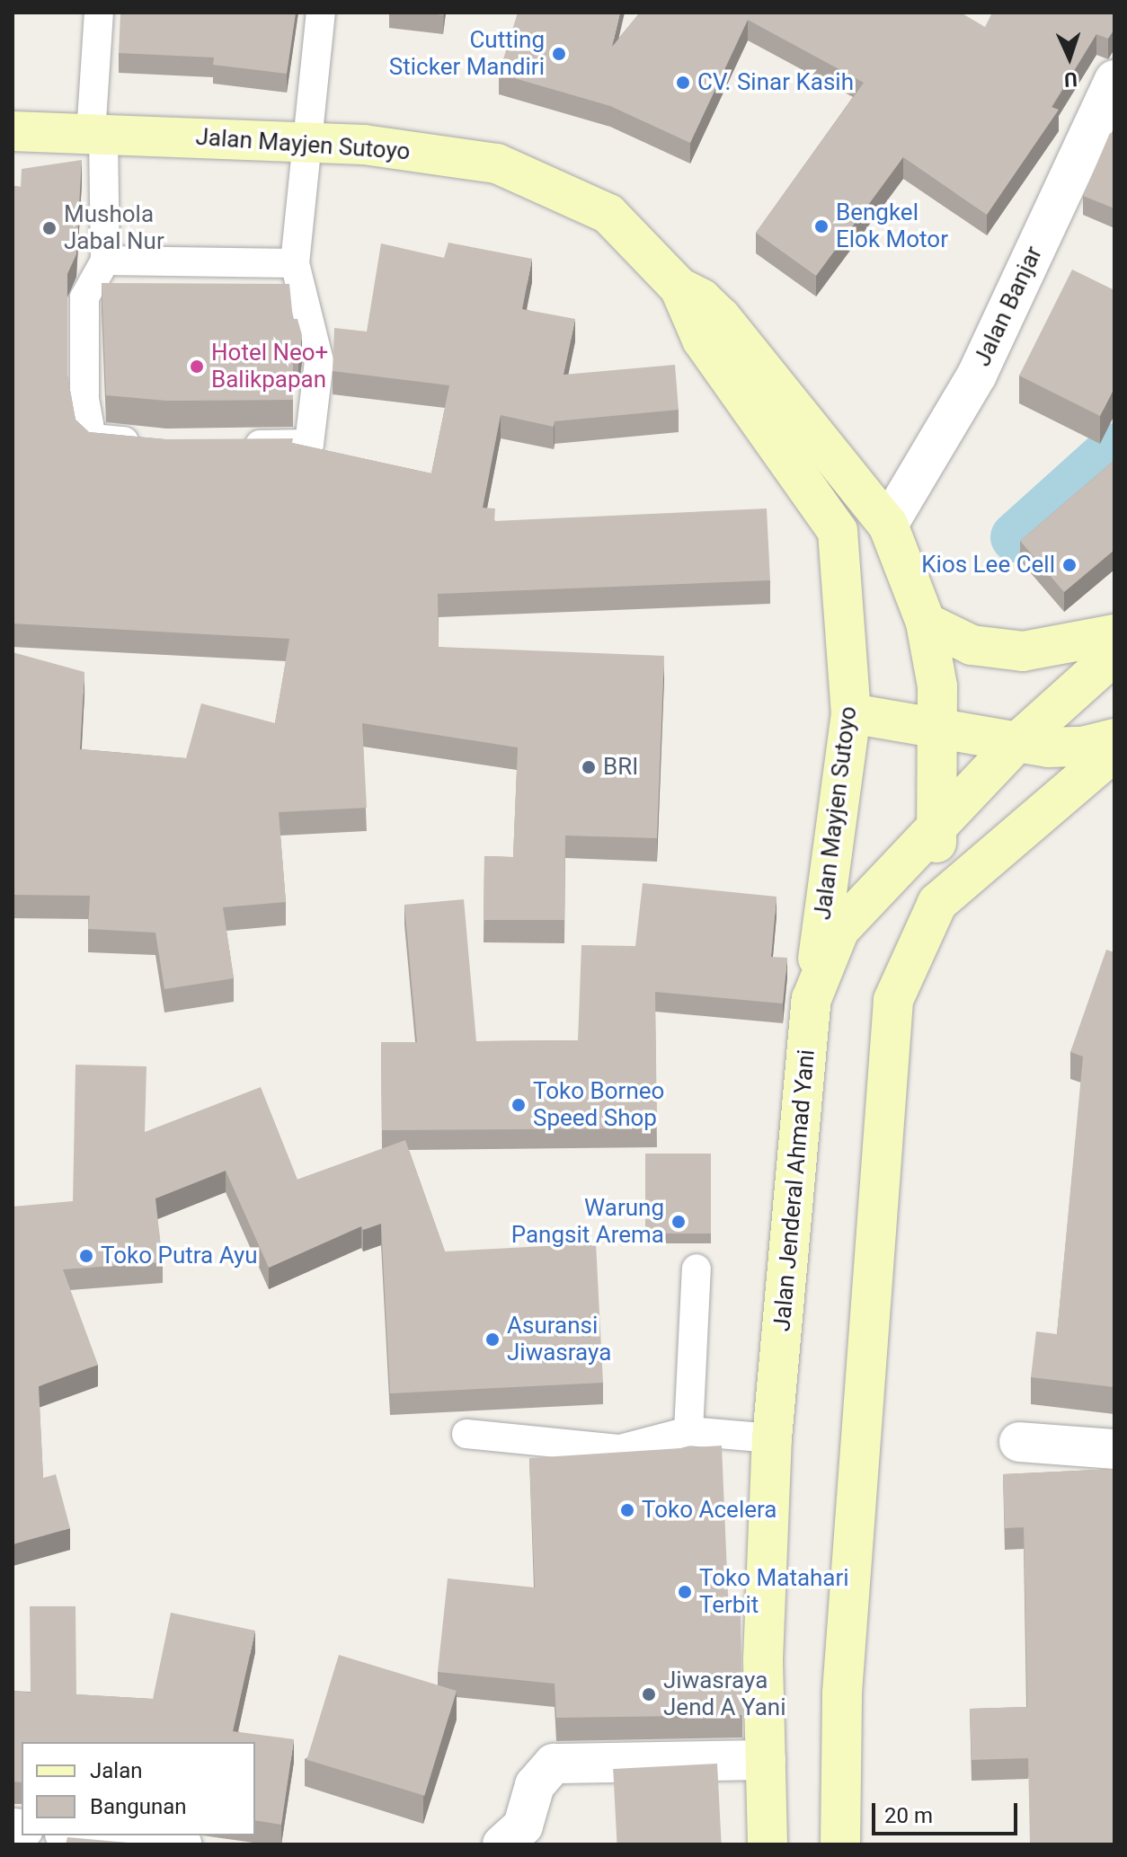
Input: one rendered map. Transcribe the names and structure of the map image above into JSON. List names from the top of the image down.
{
  "streets": {
    "main road": ["Jalan Mayjen Sutoyo", "Jalan Jenderal Ahmad Yani"],
    "street": ["Jalan Banjar"]
  },
  "crossings": [
    ["Jalan Mayjen Sutoyo", "Jalan Banjar"],
    ["Jalan Mayjen Sutoyo", "Jalan Jenderal Ahmad Yani"]
  ],
  "places": [
    "Cutting Sticker Mandiri",
    "CV. Sinar Kasih",
    "Bengkel Elok Motor",
    "Mushola Jabal Nur",
    "Hotel Neo+ Balikpapan",
    "Kios Lee Cell",
    "BRI",
    "Toko Borneo Speed Shop",
    "Warung Pangsit Arema",
    "Toko Putra Ayu",
    "Asuransi Jiwasraya",
    "Toko Acelera",
    "Toko Matahari Terbit",
    "Jiwasraya Jend A Yani"
  ],
  "legend": ["Jalan", "Bangunan"],
  "scale_bar": "20 m",
  "north": "bottom"
}
